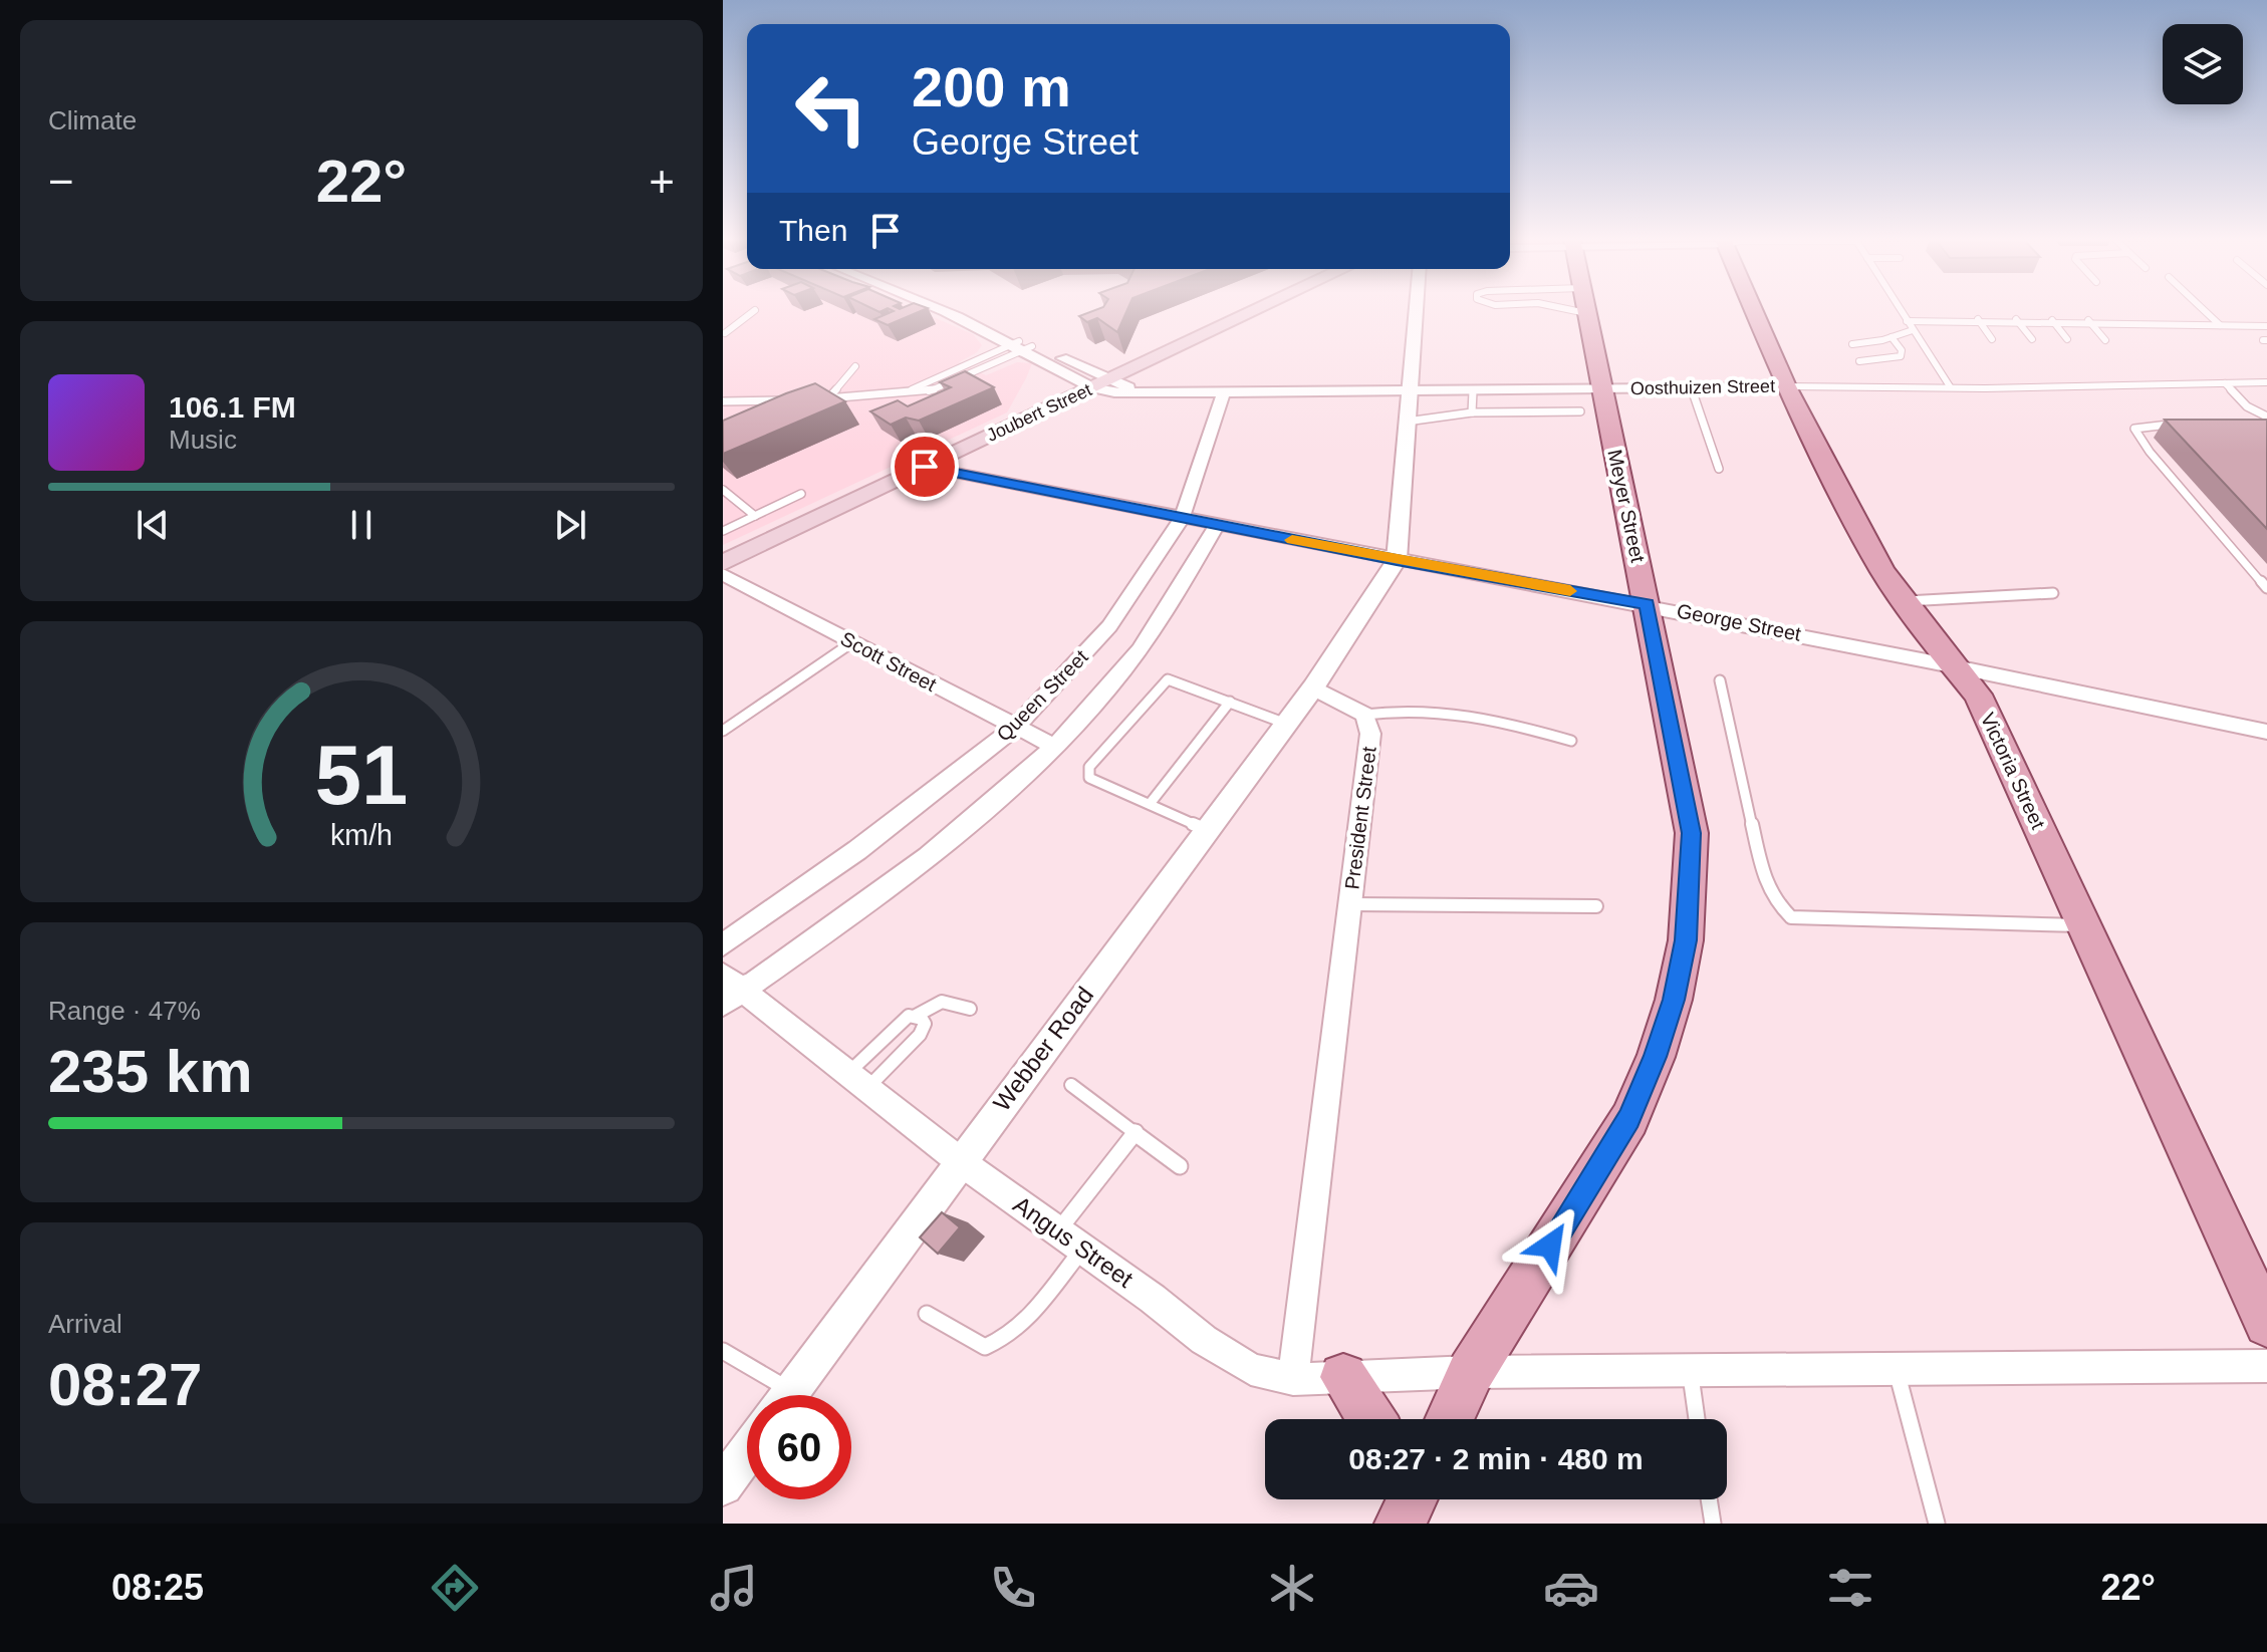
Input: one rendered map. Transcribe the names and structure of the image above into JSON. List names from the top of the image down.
{
  "streets": {
    "main road": ["Joubert Street", "Meyer Street", "Victoria Street"],
    "street": [
      "Oosthuizen Street",
      "George Street",
      "Scott Street",
      "Queen Street",
      "President Street",
      "Webber Road",
      "Angus Street"
    ]
  },
  "crossings": [
    ["Oosthuizen Street", "Joubert Street"],
    ["Oosthuizen Street", "Meyer Street"],
    ["Oosthuizen Street", "Queen Street"],
    ["Oosthuizen Street", "Victoria Street"],
    ["Joubert Street", "George Street"],
    ["Meyer Street", "George Street"],
    ["Meyer Street", "Angus Street"],
    ["George Street", "Queen Street"],
    ["George Street", "Victoria Street"],
    ["Scott Street", "Queen Street"],
    ["Queen Street", "Angus Street"],
    ["President Street", "Angus Street"],
    ["Webber Road", "Angus Street"]
  ],
  "page": {
    "tile": [
      "Climate",
      ["Range · 47%", "235 km"],
      ["Arrival", "08:27"]
    ],
    "turn": ["200 m", "George Street"],
    "heat": ["−", "22°", "+"],
    "then": "Then",
    "song": ["106.1 FM", "Music"],
    "limit": "60",
    "trip": "08:27 · 2 min · 480 m",
    "tabs": ["08:25", "22°"],
    "gauge": ["51", "km/h"]
  }
}
